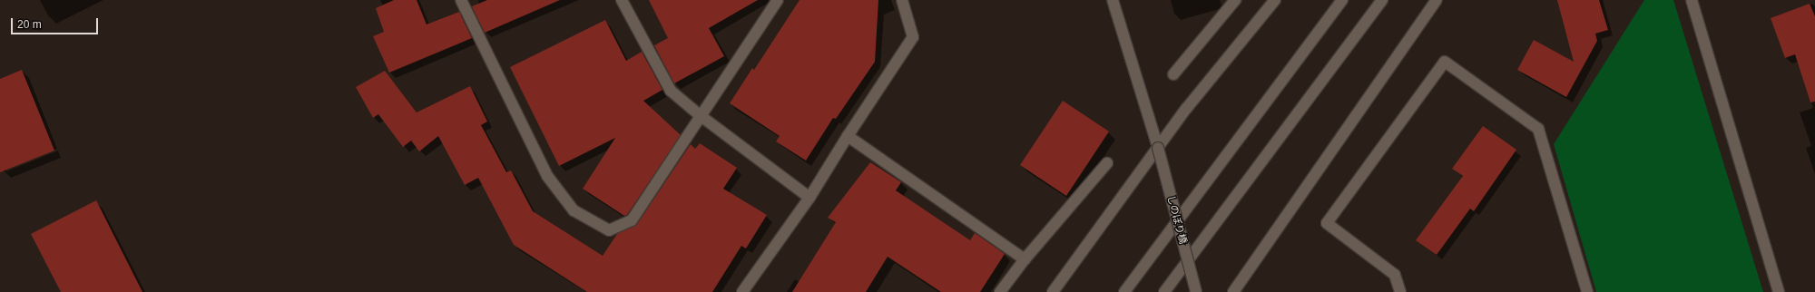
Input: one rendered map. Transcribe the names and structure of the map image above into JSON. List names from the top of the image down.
{
  "streets": {
    "street": ["しのぼり橋"]
  },
  "scale_bar": "20 m"
}
